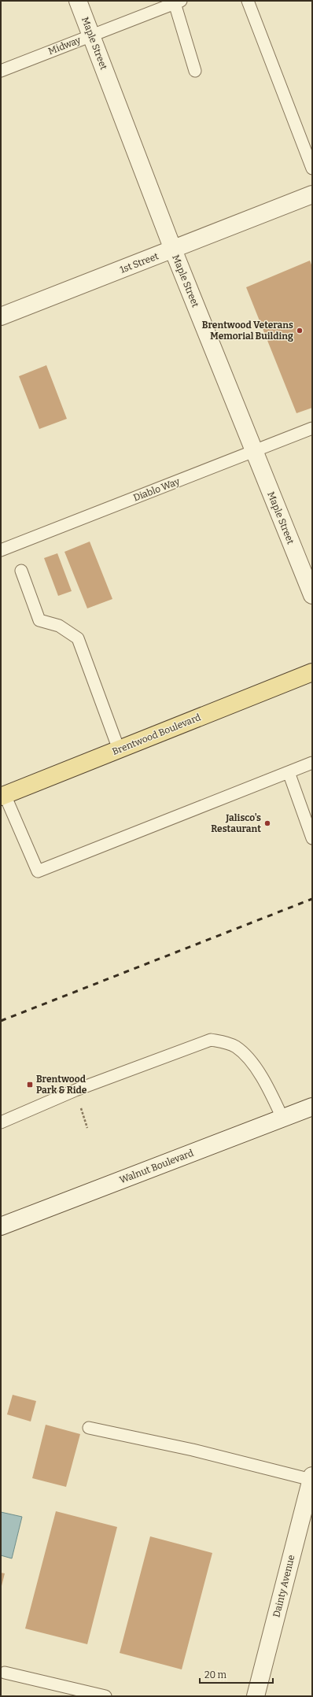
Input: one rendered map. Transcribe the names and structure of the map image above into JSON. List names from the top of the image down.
{
  "streets": {
    "main road": ["Brentwood Boulevard"],
    "street": [
      "Maple Street",
      "1st Street",
      "Walnut Boulevard",
      "Dainty Avenue"
    ],
    "lane": ["Midway", "Diablo Way"]
  },
  "crossings": [
    ["Maple Street", "Midway"],
    ["Maple Street", "1st Street"],
    ["Maple Street", "Diablo Way"]
  ],
  "places": {
    "other": ["Brentwood Veterans Memorial Building", "Jalisco's Restaurant"],
    "transit": ["Brentwood Park & Ride"]
  },
  "scale_bar": "20 m"
}
